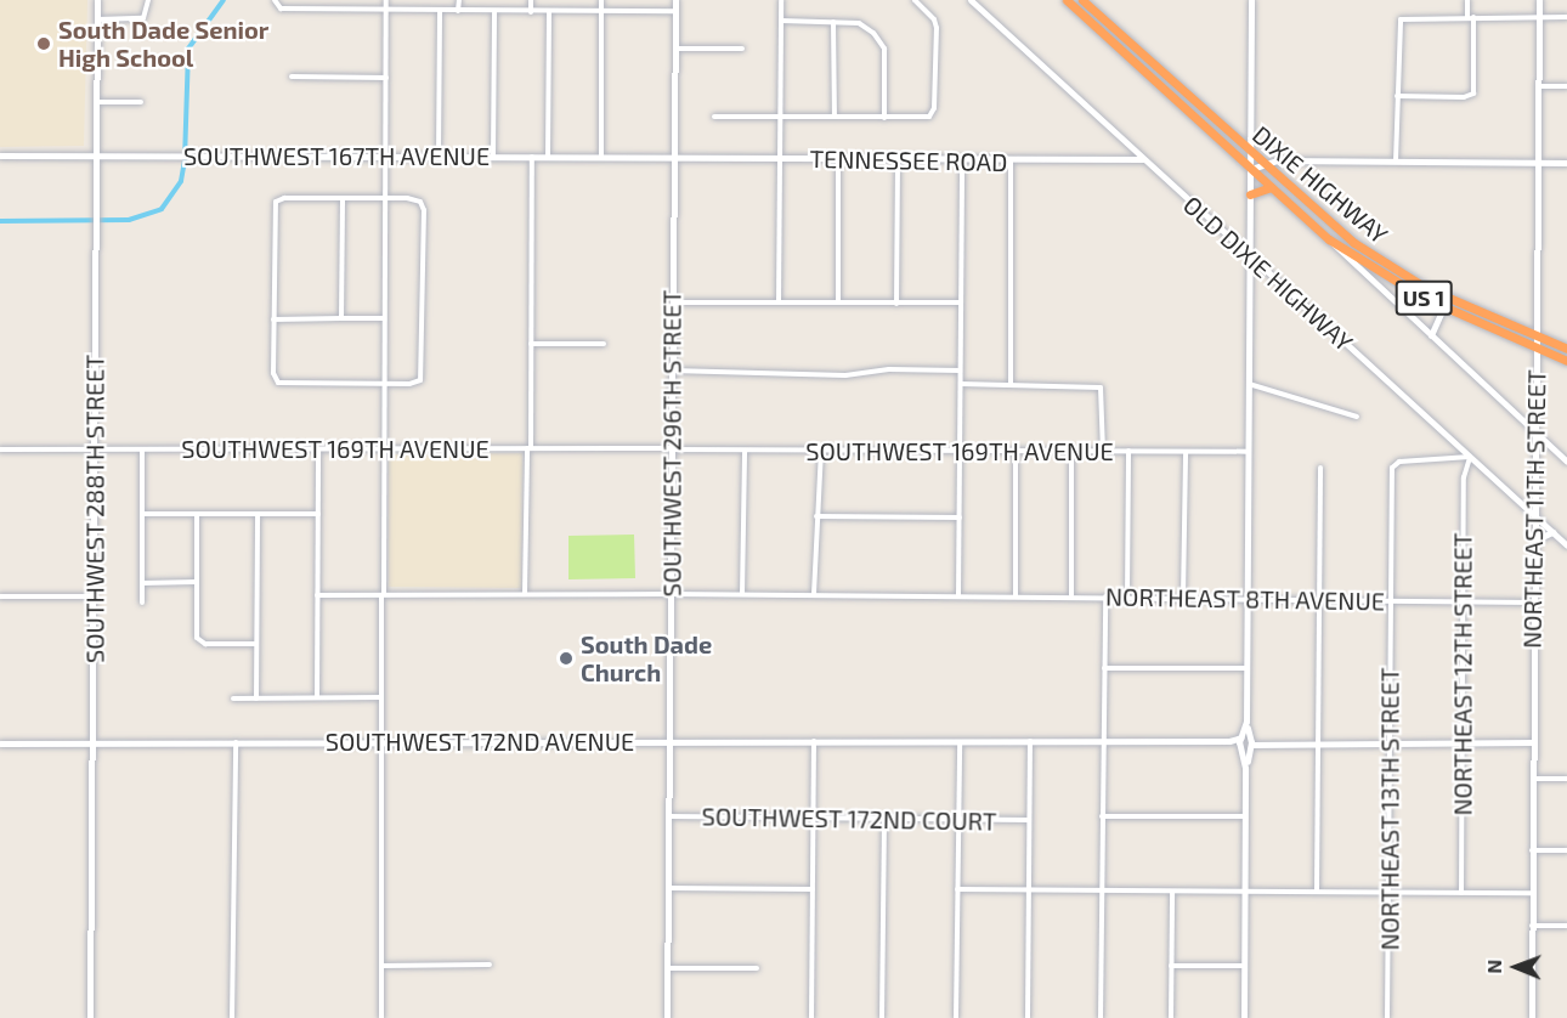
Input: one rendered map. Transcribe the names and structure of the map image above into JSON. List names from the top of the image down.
{
  "streets": {
    "highway": ["DIXIE HIGHWAY", "US 1"],
    "street": [
      "SOUTHWEST 167TH AVENUE",
      "TENNESSEE ROAD",
      "OLD DIXIE HIGHWAY",
      "SOUTHWEST 296TH STREET",
      "SOUTHWEST 169TH AVENUE",
      "SOUTHWEST 288TH STREET",
      "NORTHEAST 11TH STREET",
      "NORTHEAST 8TH AVENUE",
      "NORTHEAST 12TH STREET",
      "SOUTHWEST 172ND AVENUE",
      "NORTHEAST 13TH STREET",
      "SOUTHWEST 172ND COURT"
    ]
  },
  "crossings": [
    ["SOUTHWEST 167TH AVENUE", "TENNESSEE ROAD"],
    ["SOUTHWEST 167TH AVENUE", "SOUTHWEST 296TH STREET"],
    ["SOUTHWEST 167TH AVENUE", "SOUTHWEST 288TH STREET"],
    ["TENNESSEE ROAD", "OLD DIXIE HIGHWAY"],
    ["TENNESSEE ROAD", "SOUTHWEST 296TH STREET"],
    ["DIXIE HIGHWAY", "US 1"],
    ["DIXIE HIGHWAY", "NORTHEAST 11TH STREET"],
    ["OLD DIXIE HIGHWAY", "NORTHEAST 11TH STREET"],
    ["OLD DIXIE HIGHWAY", "NORTHEAST 12TH STREET"],
    ["OLD DIXIE HIGHWAY", "NORTHEAST 13TH STREET"],
    ["US 1", "NORTHEAST 11TH STREET"],
    ["SOUTHWEST 296TH STREET", "SOUTHWEST 169TH AVENUE"],
    ["SOUTHWEST 296TH STREET", "NORTHEAST 8TH AVENUE"],
    ["SOUTHWEST 296TH STREET", "SOUTHWEST 172ND AVENUE"],
    ["SOUTHWEST 296TH STREET", "SOUTHWEST 172ND COURT"],
    ["SOUTHWEST 169TH AVENUE", "SOUTHWEST 288TH STREET"],
    ["SOUTHWEST 288TH STREET", "SOUTHWEST 172ND AVENUE"],
    ["NORTHEAST 11TH STREET", "NORTHEAST 8TH AVENUE"],
    ["NORTHEAST 8TH AVENUE", "NORTHEAST 12TH STREET"],
    ["NORTHEAST 8TH AVENUE", "NORTHEAST 13TH STREET"],
    ["NORTHEAST 12TH STREET", "NORTHEAST 13TH STREET"]
  ],
  "places": ["South Dade Senior High School", "South Dade Church"],
  "north": "left"
}
